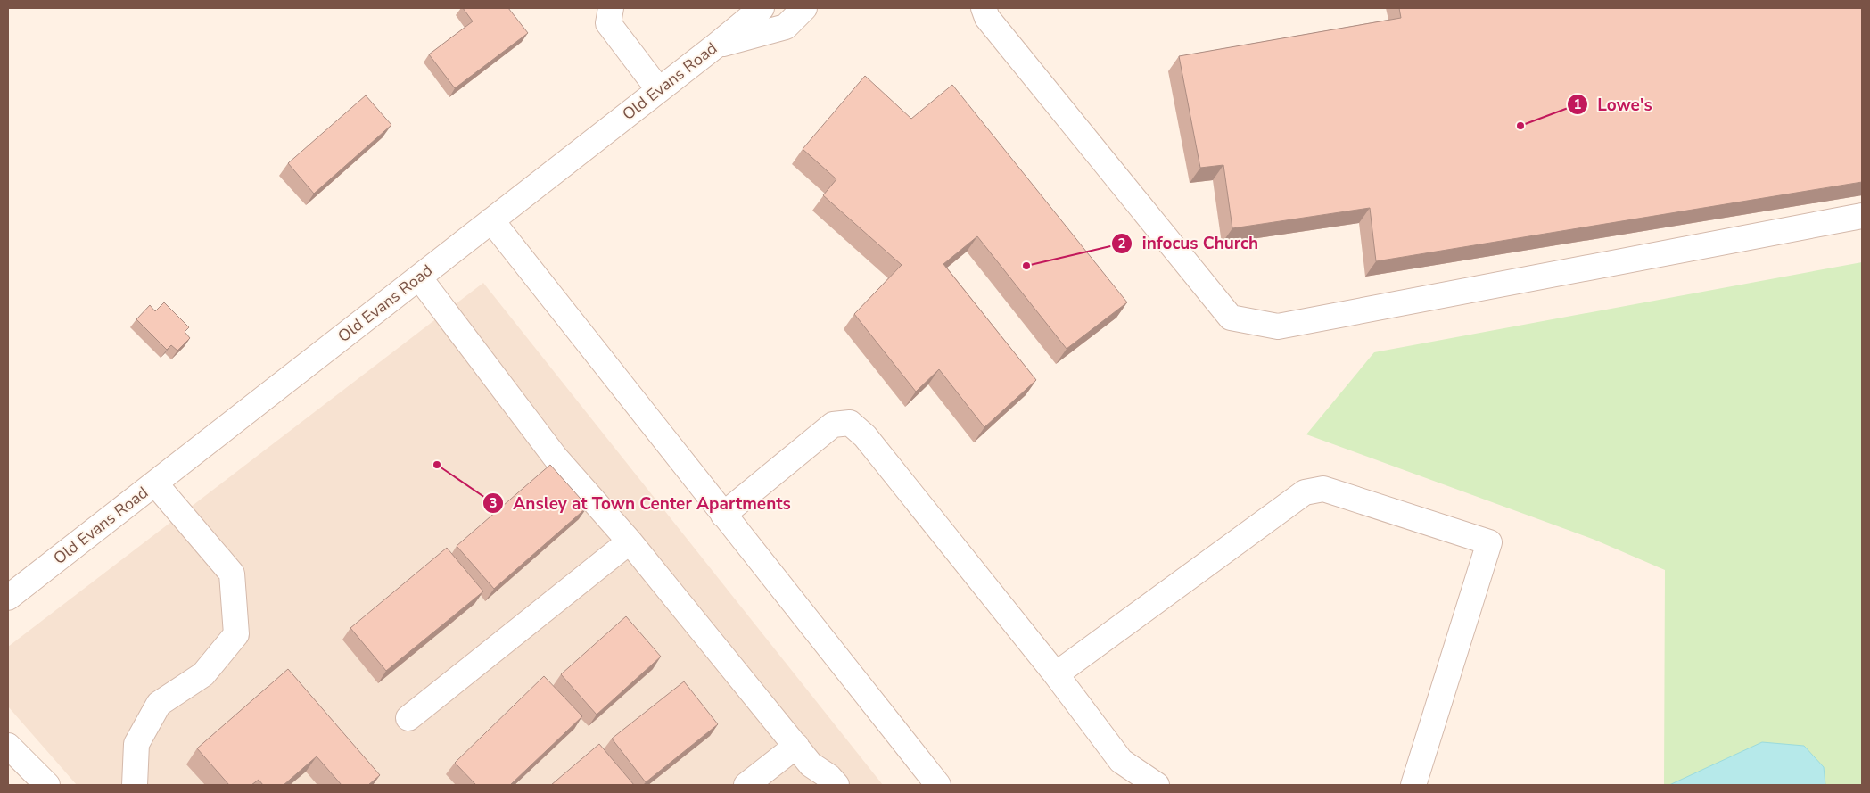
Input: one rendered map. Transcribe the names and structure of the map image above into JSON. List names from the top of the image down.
{
  "streets": {
    "street": ["Old Evans Road"]
  },
  "places": ["Lowe's", "infocus Church", "Ansley at Town Center Apartments"]
}
